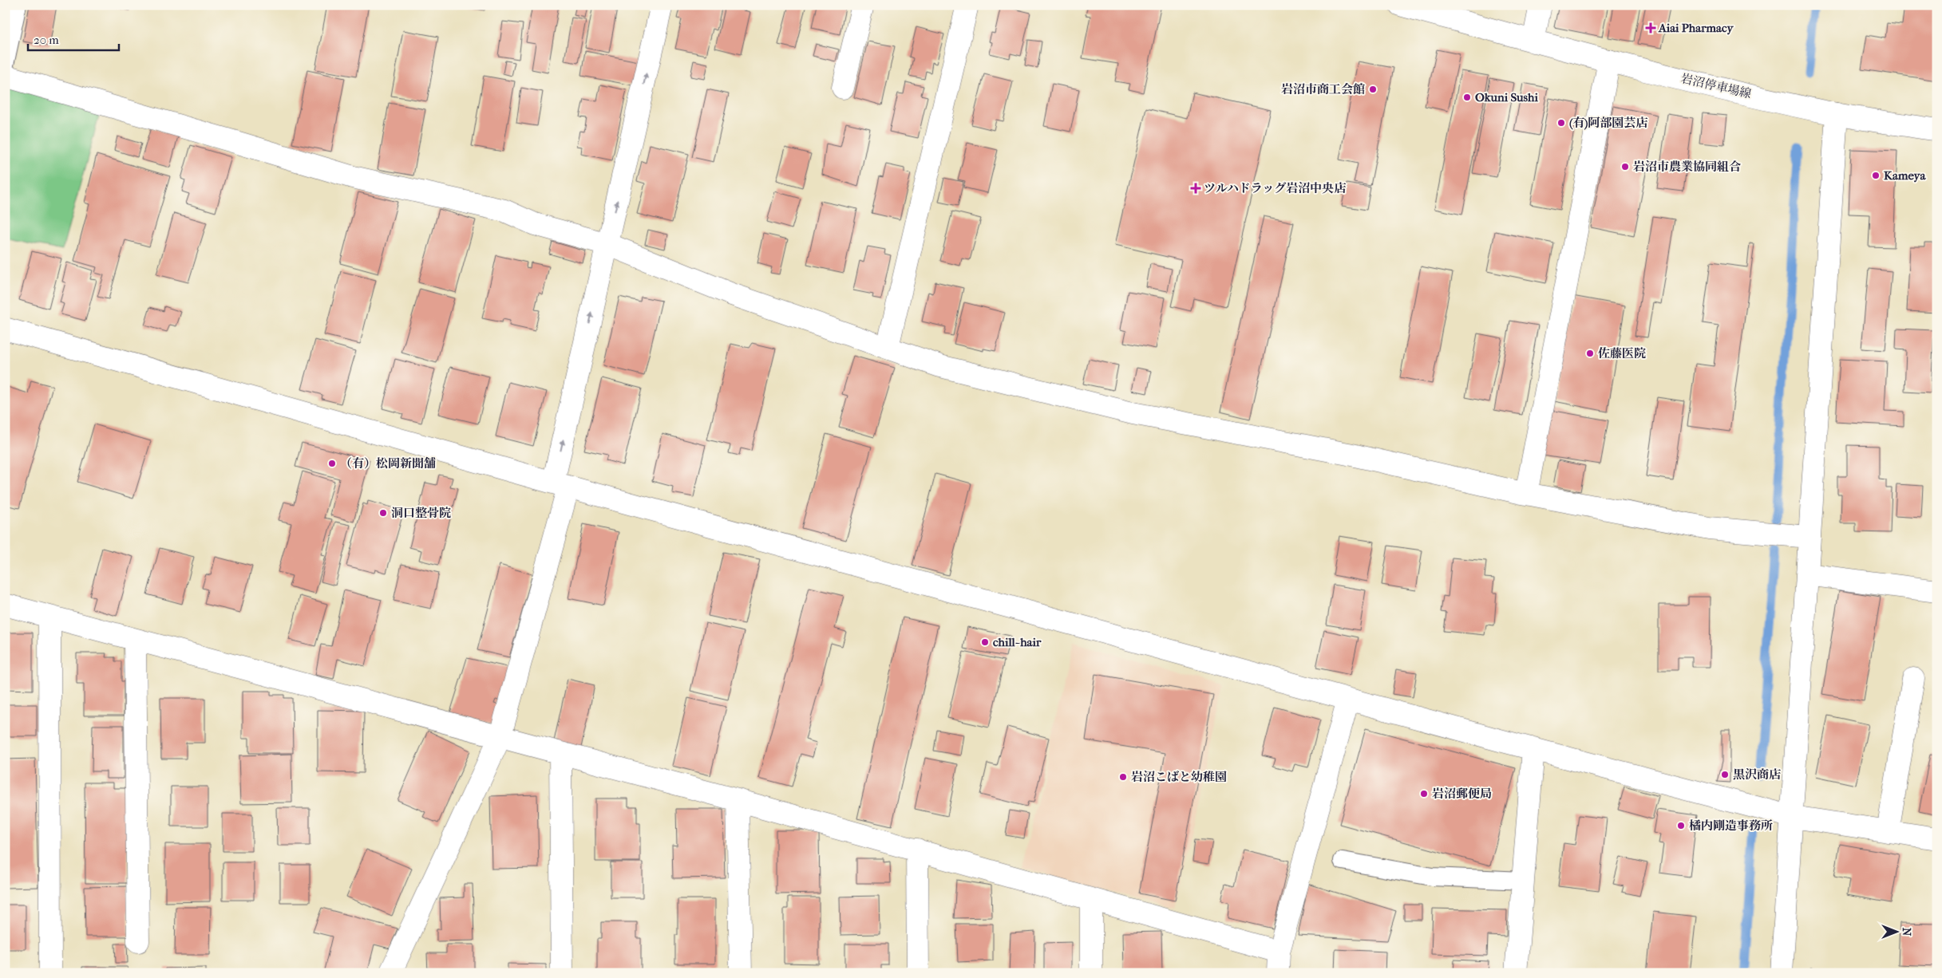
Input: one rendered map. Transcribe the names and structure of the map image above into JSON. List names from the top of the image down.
{
  "streets": {
    "street": ["岩沼停車場線"]
  },
  "places": {
    "health": ["Aiai Pharmacy", "ツルハドラッグ岩沼中央店"],
    "other": [
      "岩沼市商工会館",
      "Okuni Sushi",
      "(有)阿部園芸店",
      "岩沼市農業協同組合",
      "Kameya",
      "佐藤医院",
      "（有）松岡新聞舗",
      "洞口整骨院",
      "chill−hair",
      "黒沢商店",
      "岩沼こばと幼稚園",
      "岩沼郵便局",
      "橘内剛造事務所"
    ]
  },
  "scale_bar": "20 m",
  "north": "right"
}
